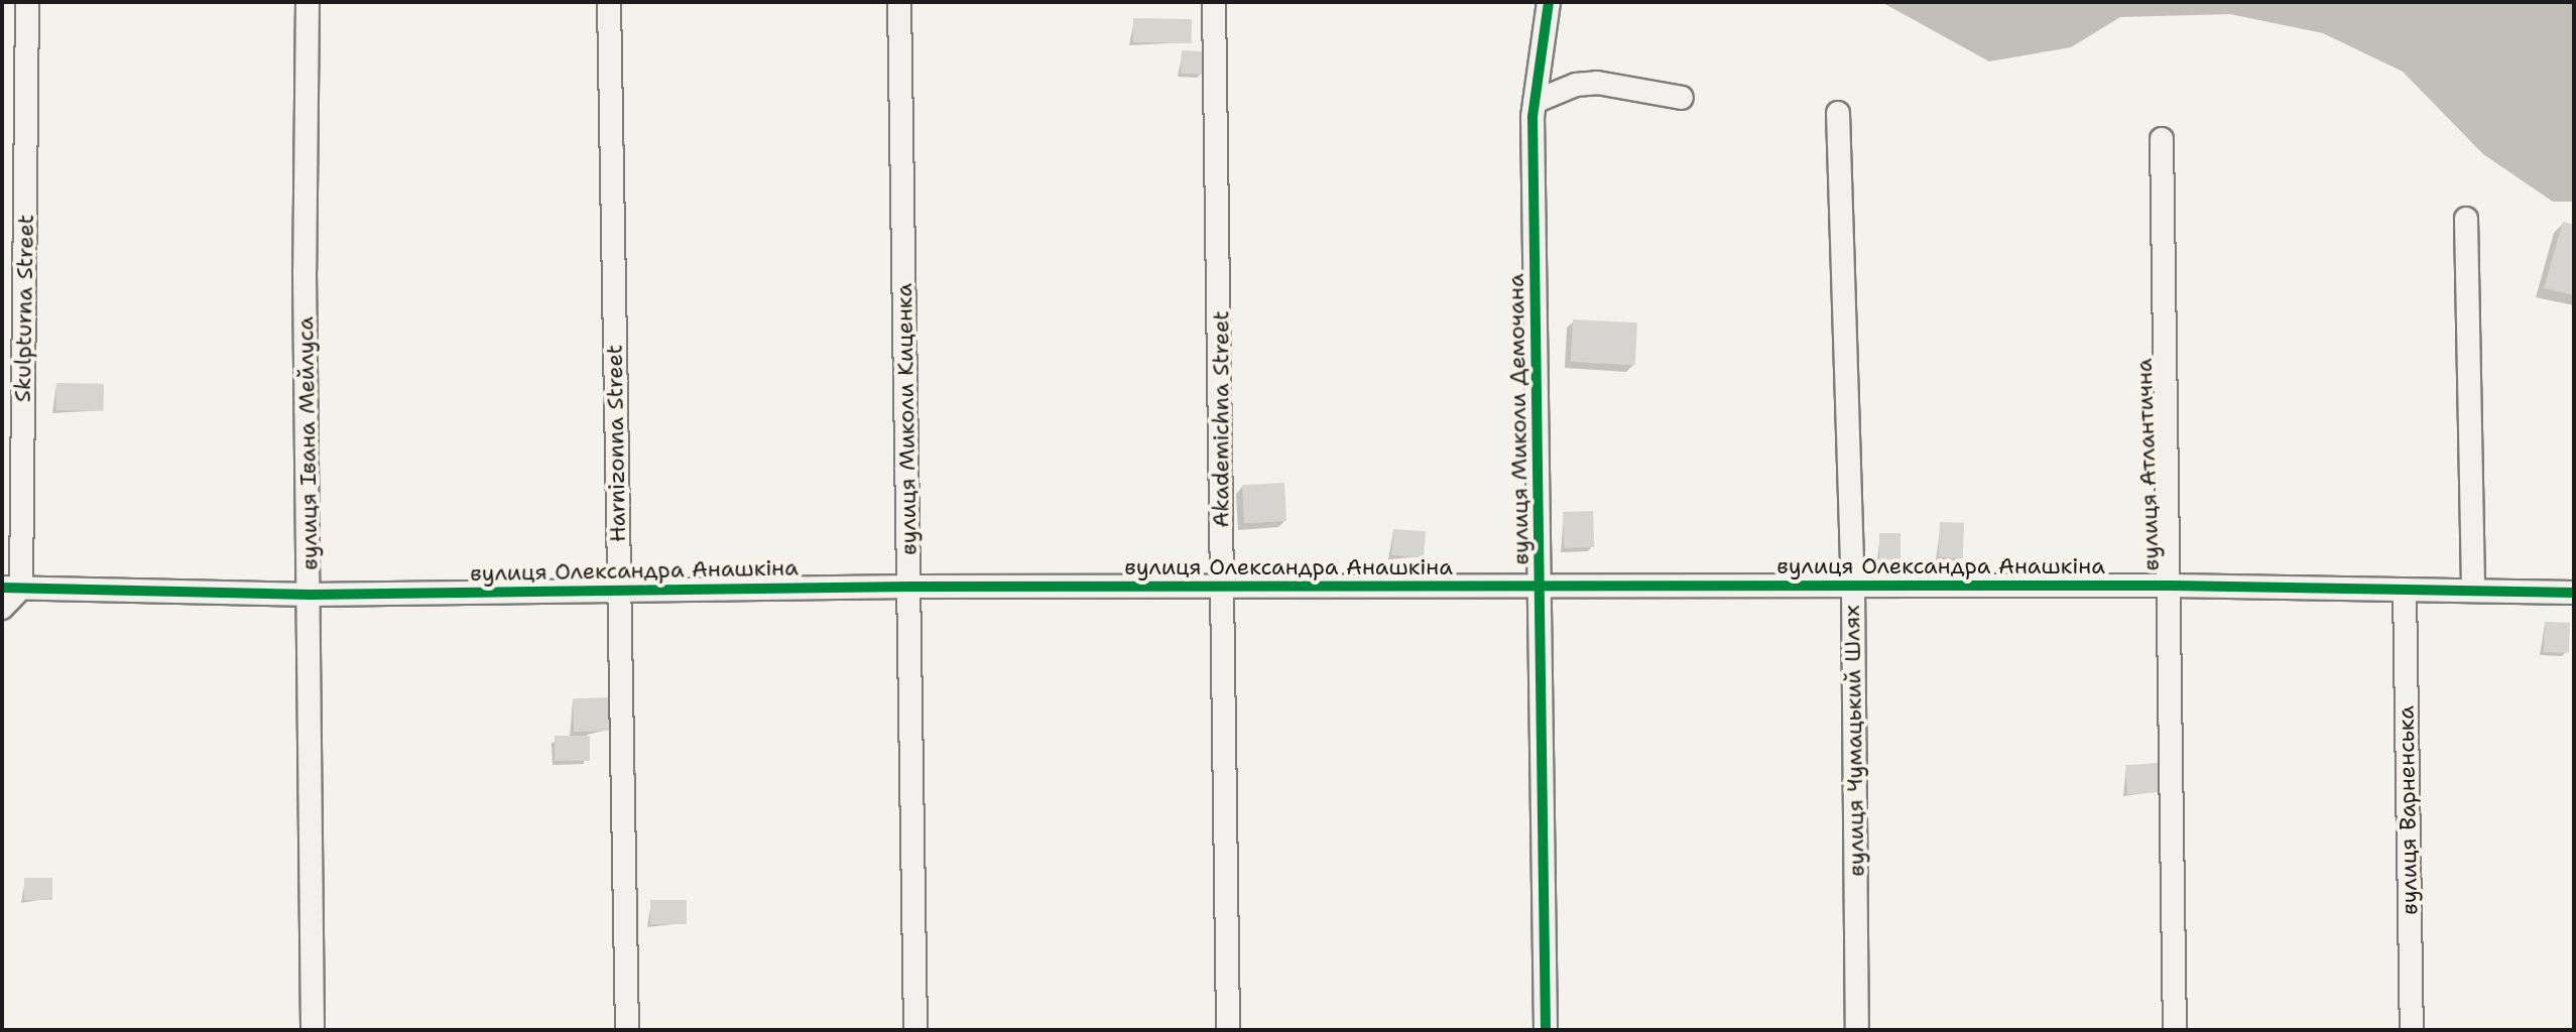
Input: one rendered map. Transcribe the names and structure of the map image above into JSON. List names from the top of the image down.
{
  "streets": {
    "street": [
      "Skulpturna Street",
      "вулиця Миколи Киценка",
      "Akademichna Street",
      "вулиця Миколи Демочана",
      "вулиця Івана Мейлуса",
      "Harnizonna Street",
      "вулиця Атлантична",
      "вулиця Олександра Анашкіна",
      "вулиця Чумацький Шлях",
      "вулиця Варненська"
    ]
  },
  "crossings": [
    ["Skulpturna Street", "вулиця Олександра Анашкіна"],
    ["вулиця Миколи Киценка", "вулиця Олександра Анашкіна"],
    ["Akademichna Street", "вулиця Олександра Анашкіна"],
    ["вулиця Миколи Демочана", "вулиця Олександра Анашкіна"],
    ["вулиця Івана Мейлуса", "вулиця Олександра Анашкіна"],
    ["Harnizonna Street", "вулиця Олександра Анашкіна"],
    ["вулиця Атлантична", "вулиця Олександра Анашкіна"],
    ["вулиця Олександра Анашкіна", "вулиця Чумацький Шлях"],
    ["вулиця Олександра Анашкіна", "вулиця Варненська"]
  ]
}
